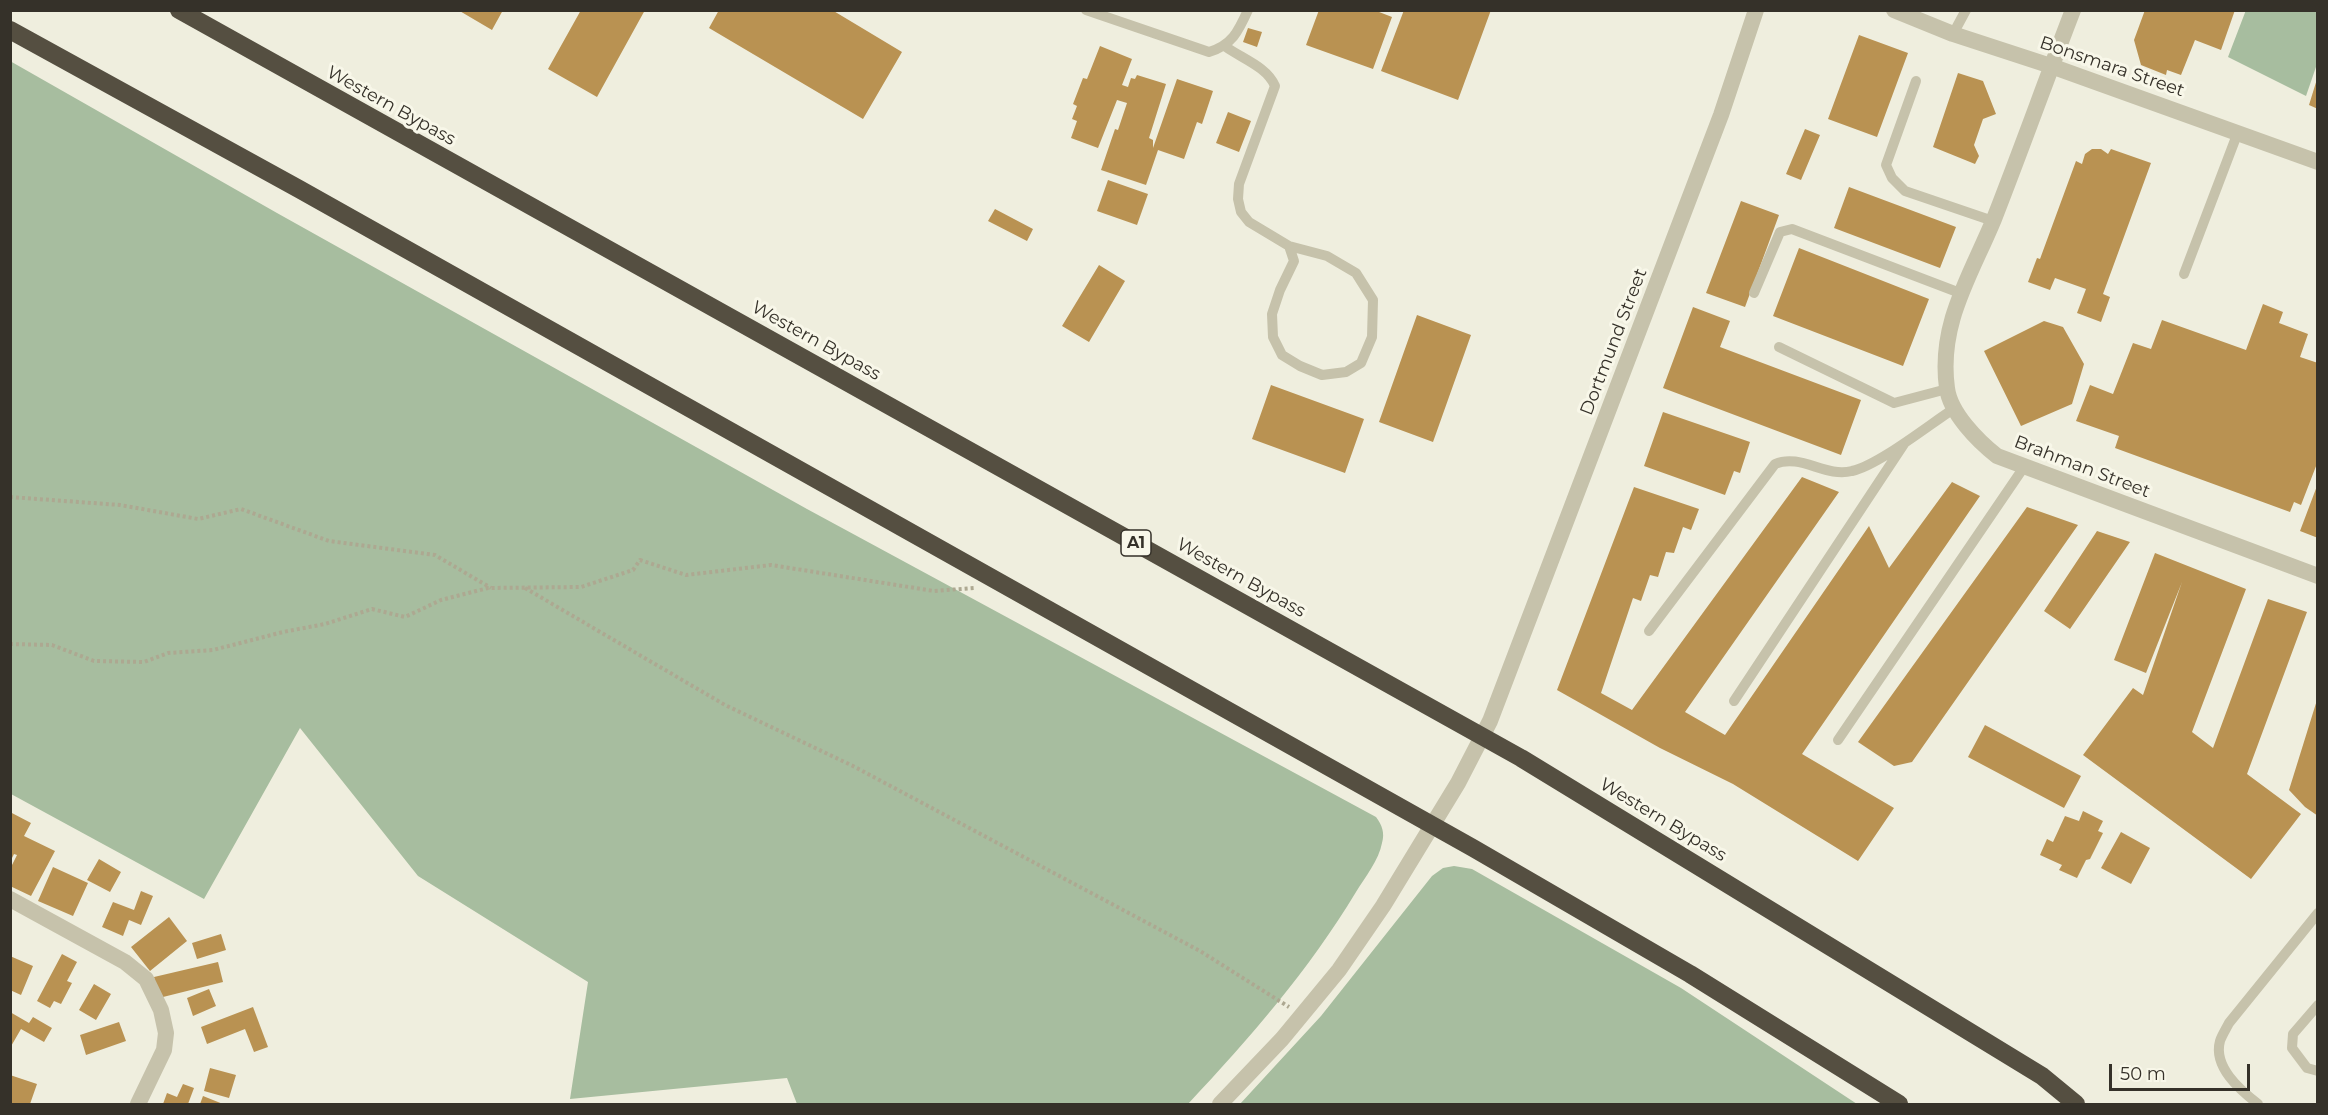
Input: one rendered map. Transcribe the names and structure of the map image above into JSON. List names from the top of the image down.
{
  "streets": {
    "highway": ["Western Bypass", "A1"],
    "street": ["Bonsmara Street", "Dortmund Street", "Brahman Street"]
  },
  "crossings": [
    ["Bonsmara Street", "Brahman Street"]
  ],
  "scale_bar": "50 m"
}
